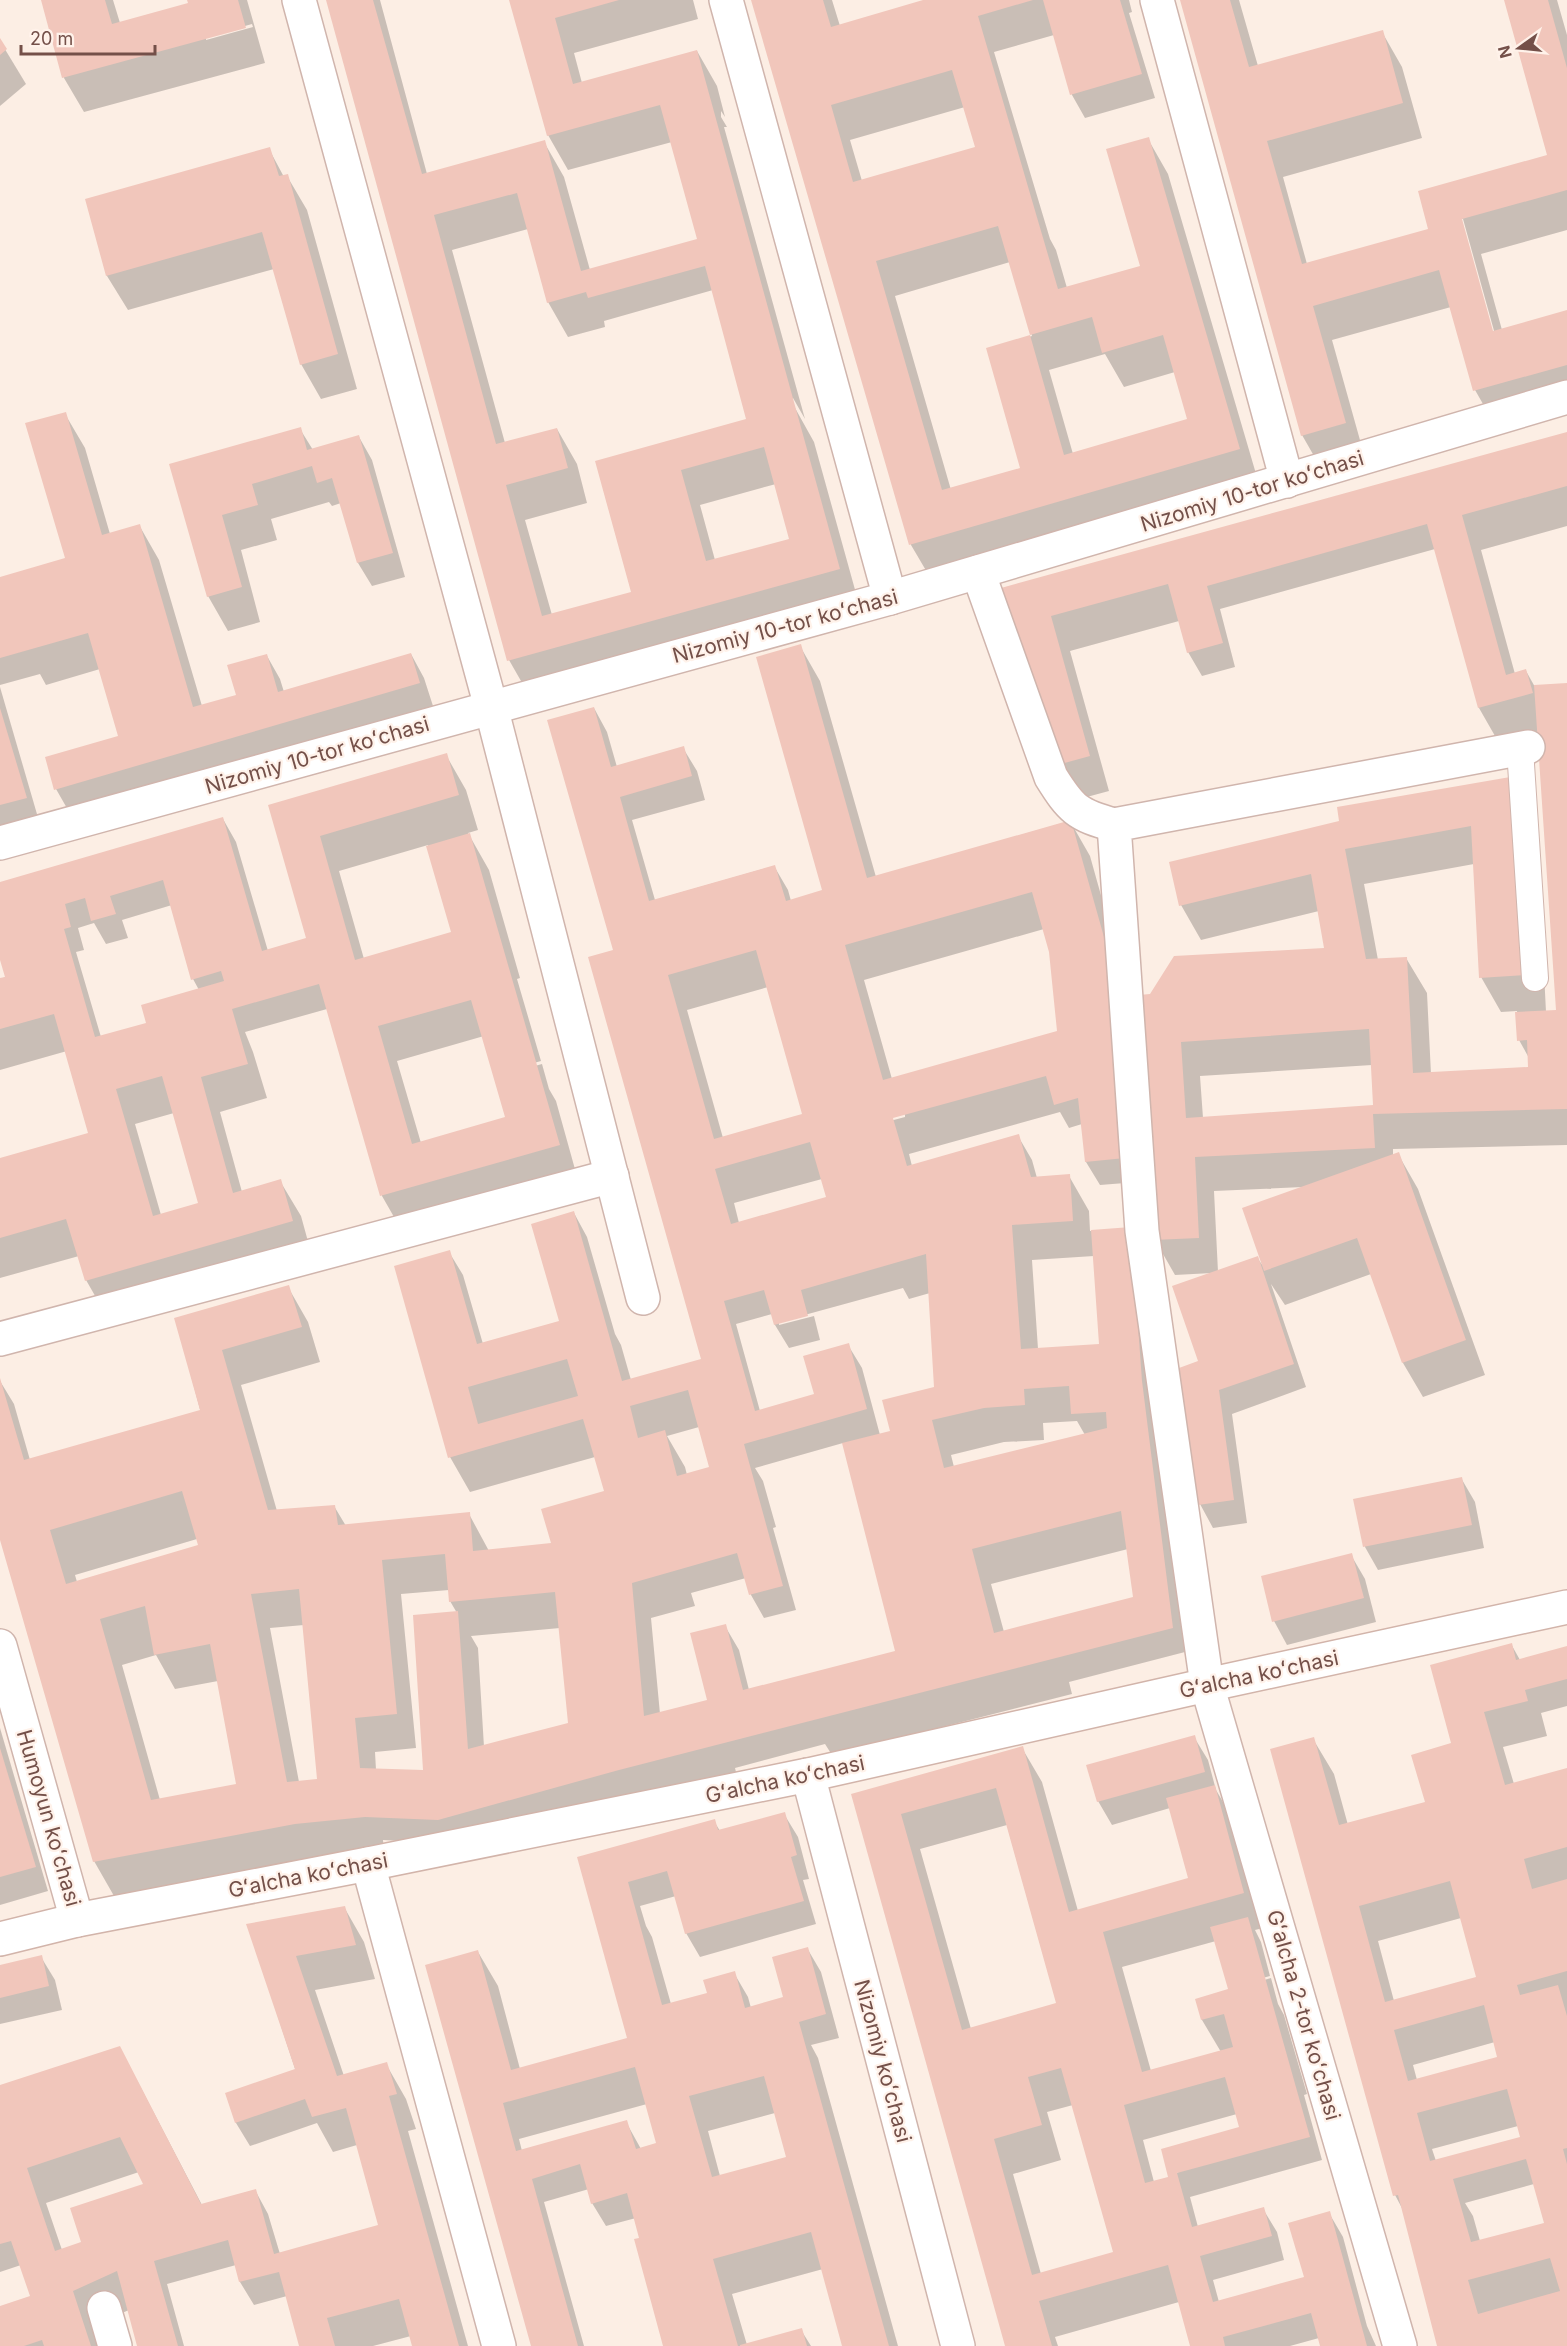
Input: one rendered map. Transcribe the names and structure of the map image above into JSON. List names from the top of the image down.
{
  "streets": {
    "street": [
      "Nizomiy 10-tor koʻchasi",
      "Gʻalcha koʻchasi",
      "Humoyun koʻchasi",
      "Gʻalcha 2-tor koʻchasi",
      "Nizomiy koʻchasi"
    ]
  },
  "crossings": [
    ["Gʻalcha koʻchasi", "Humoyun koʻchasi"],
    ["Gʻalcha koʻchasi", "Gʻalcha 2-tor koʻchasi"],
    ["Gʻalcha koʻchasi", "Nizomiy koʻchasi"]
  ],
  "scale_bar": "20 m",
  "north": "left"
}
